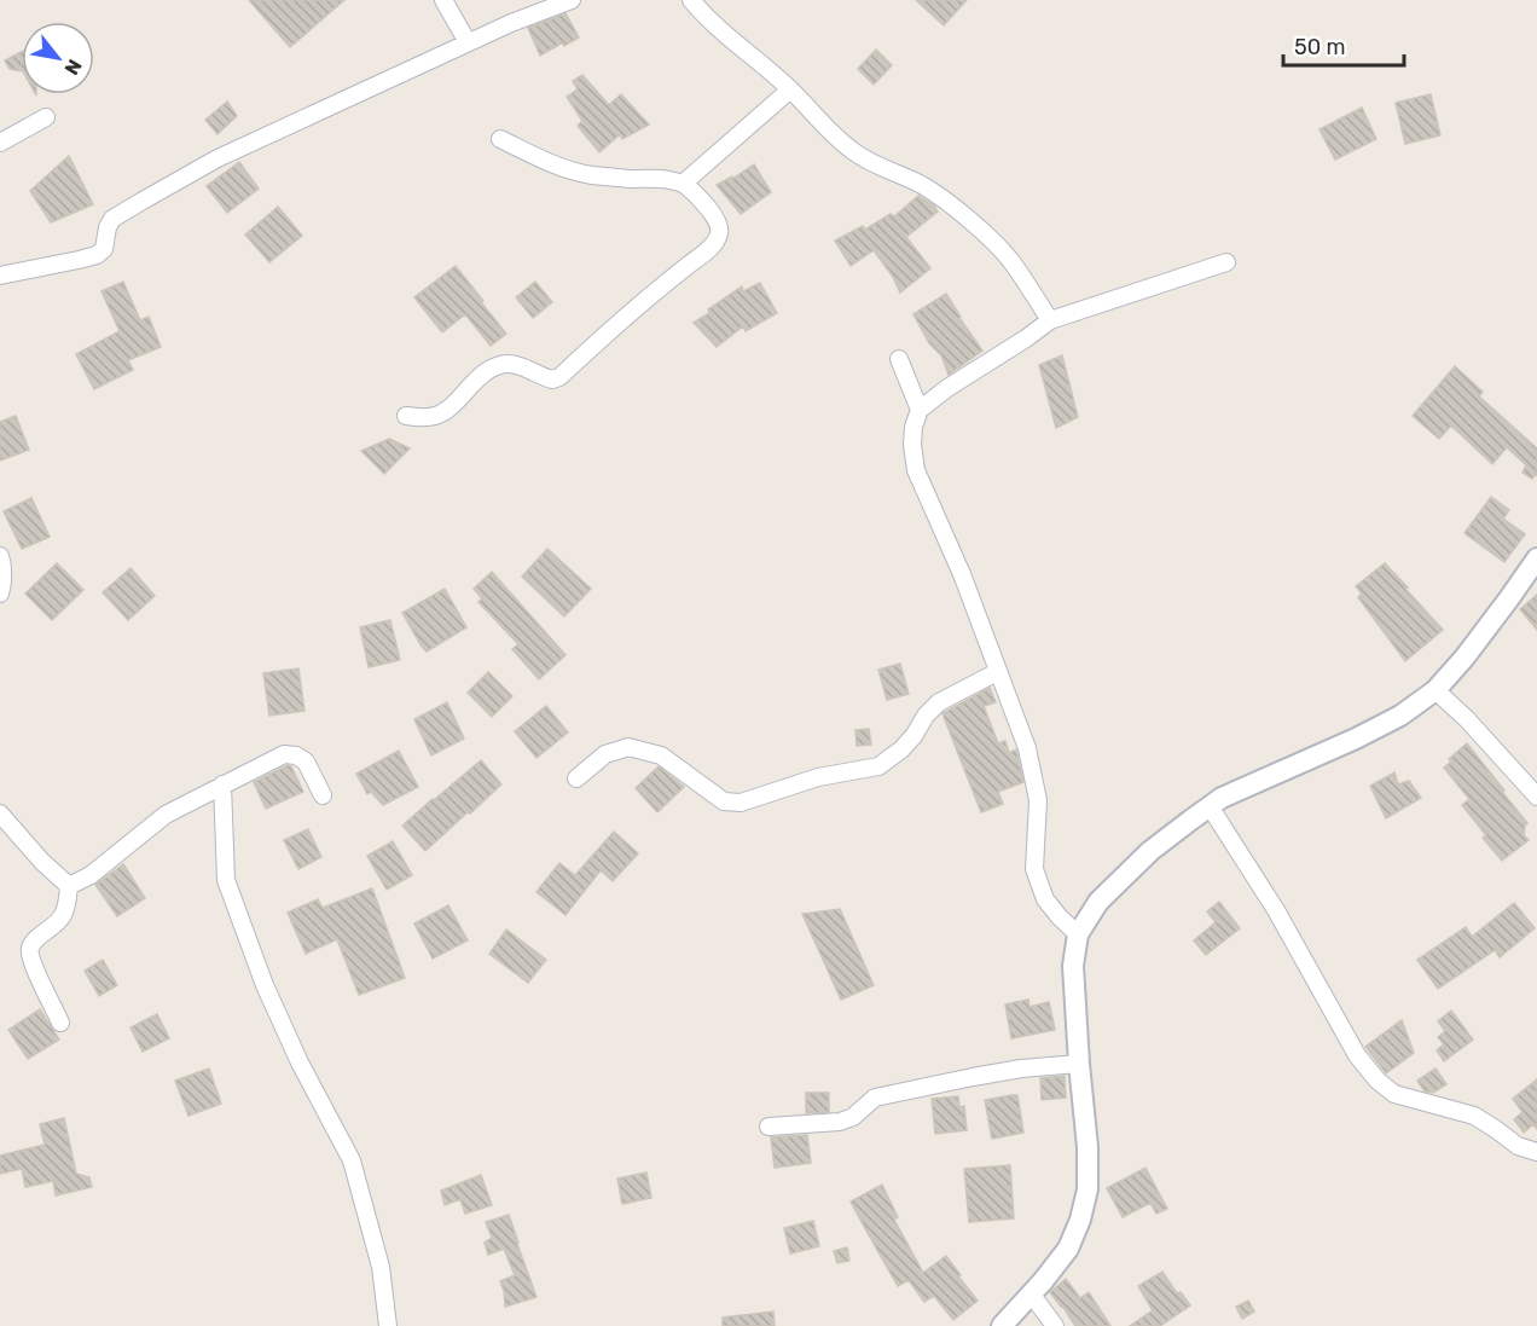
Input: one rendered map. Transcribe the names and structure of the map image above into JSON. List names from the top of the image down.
{
  "scale_bar": "50 m",
  "north": "bottom right"
}
